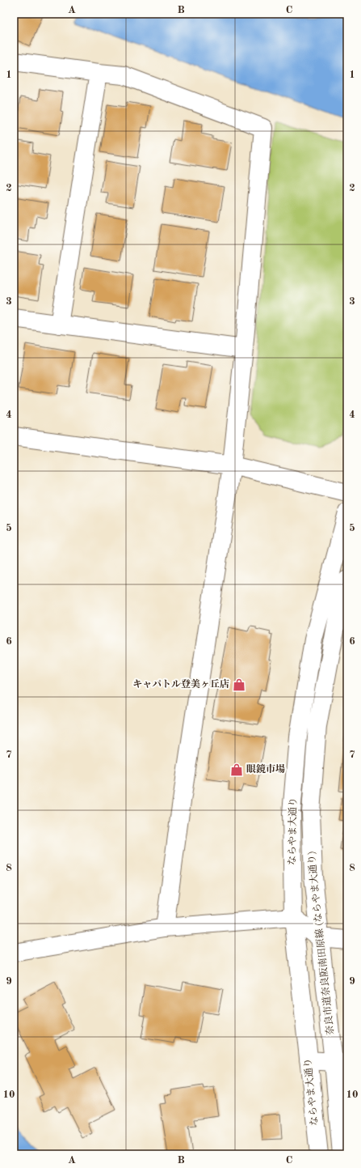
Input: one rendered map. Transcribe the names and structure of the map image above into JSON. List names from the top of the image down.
{
  "streets": {
    "street": ["ならやま大通り", "奈良市道奈良阪南田原線 (ならやま大通り)"]
  },
  "places": {
    "shop": ["キャパトル登美ヶ丘店", "眼鏡市場"]
  },
  "grid": {
    "columns": ["A", "B", "C"],
    "rows": [
      "1",
      "2",
      "3",
      "4",
      "5",
      "6",
      "7",
      "8",
      "9",
      "10"
    ]
  }
}
